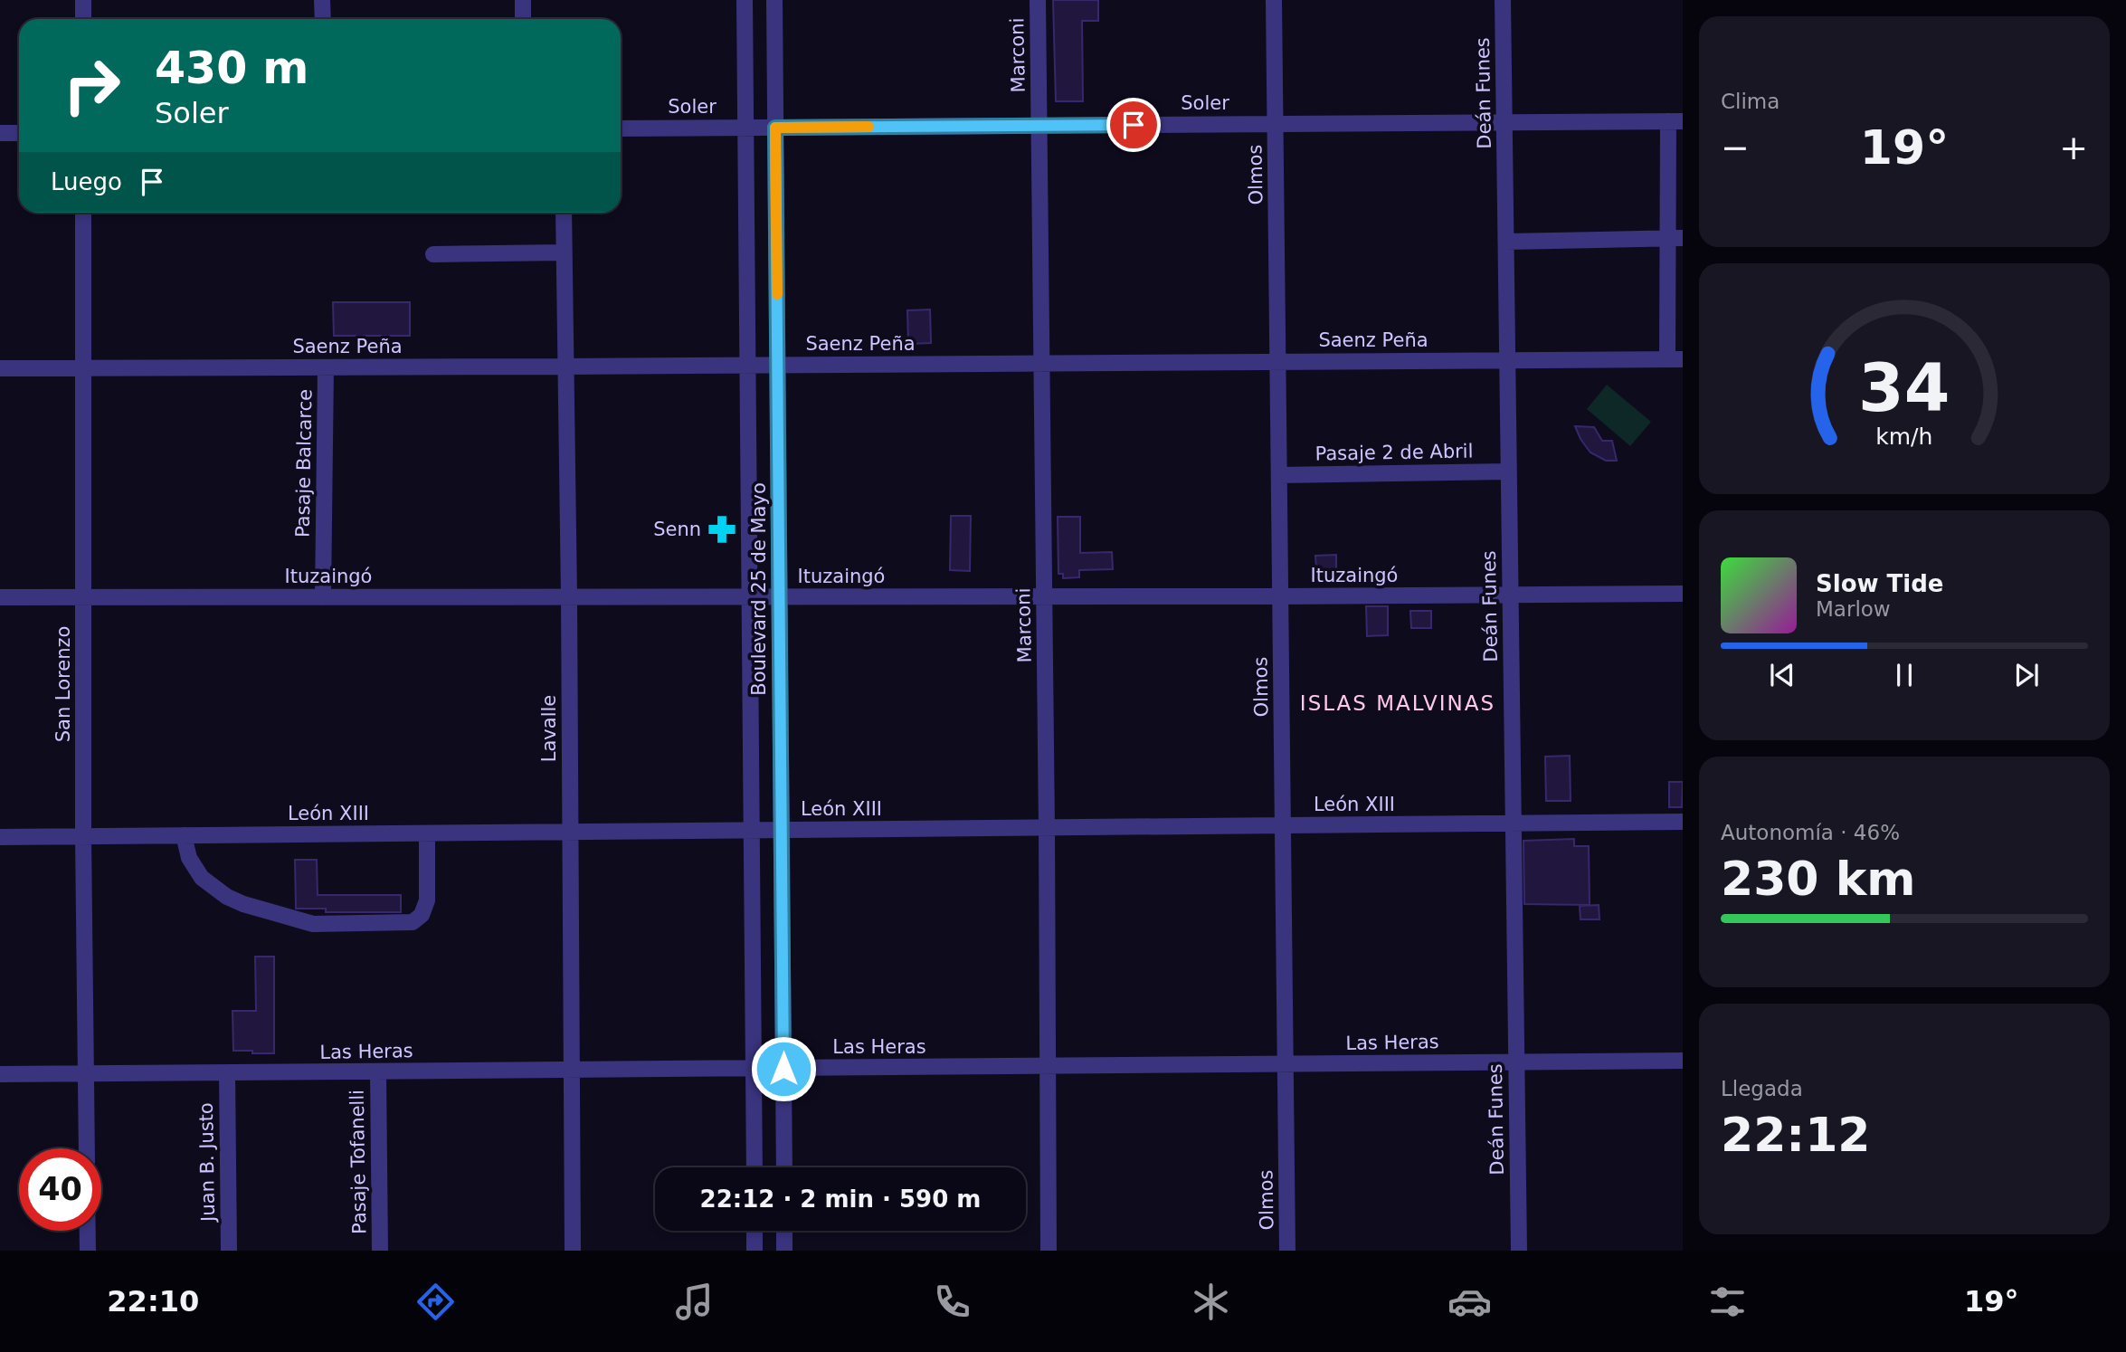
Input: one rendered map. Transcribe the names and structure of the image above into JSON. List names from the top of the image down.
{
  "streets": {
    "street": [
      "Marconi",
      "Deán Funes",
      "Soler",
      "Olmos",
      "Saenz Peña",
      "Pasaje 2 de Abril",
      "Pasaje Balcarce",
      "Ituzaingó",
      "Boulevard 25 de Mayo",
      "San Lorenzo",
      "Lavalle",
      "León XIII",
      "Las Heras",
      "Juan B. Justo",
      "Pasaje Tofanelli"
    ]
  },
  "crossings": [
    ["Marconi", "Soler"],
    ["Marconi", "Saenz Peña"],
    ["Marconi", "Ituzaingó"],
    ["Marconi", "León XIII"],
    ["Marconi", "Las Heras"],
    ["Deán Funes", "Soler"],
    ["Deán Funes", "Saenz Peña"],
    ["Deán Funes", "Pasaje 2 de Abril"],
    ["Deán Funes", "Ituzaingó"],
    ["Deán Funes", "León XIII"],
    ["Deán Funes", "Las Heras"],
    ["Soler", "Olmos"],
    ["Soler", "Boulevard 25 de Mayo"],
    ["Olmos", "Saenz Peña"],
    ["Olmos", "Pasaje 2 de Abril"],
    ["Olmos", "Ituzaingó"],
    ["Olmos", "León XIII"],
    ["Olmos", "Las Heras"],
    ["Saenz Peña", "Pasaje Balcarce"],
    ["Saenz Peña", "Boulevard 25 de Mayo"],
    ["Saenz Peña", "San Lorenzo"],
    ["Saenz Peña", "Lavalle"],
    ["Pasaje Balcarce", "Ituzaingó"],
    ["Ituzaingó", "Boulevard 25 de Mayo"],
    ["Ituzaingó", "San Lorenzo"],
    ["Ituzaingó", "Lavalle"],
    ["Boulevard 25 de Mayo", "León XIII"],
    ["Boulevard 25 de Mayo", "Las Heras"],
    ["San Lorenzo", "León XIII"],
    ["San Lorenzo", "Las Heras"],
    ["Lavalle", "León XIII"],
    ["Lavalle", "Las Heras"],
    ["Las Heras", "Juan B. Justo"],
    ["Las Heras", "Pasaje Tofanelli"]
  ],
  "districts": ["ISLAS MALVINAS"],
  "places": {
    "pharmacy": ["Senn"]
  },
  "page": {
    "tile": [
      "Clima",
      ["Autonomía · 46%", "230 km"],
      ["Llegada", "22:12"]
    ],
    "turn": ["430 m", "Soler"],
    "heat": ["−", "19°", "+"],
    "then": "Luego",
    "song": ["Slow Tide", "Marlow"],
    "limit": "40",
    "trip": "22:12 · 2 min · 590 m",
    "tabs": ["22:10", "19°"],
    "gauge": ["34", "km/h"]
  }
}
